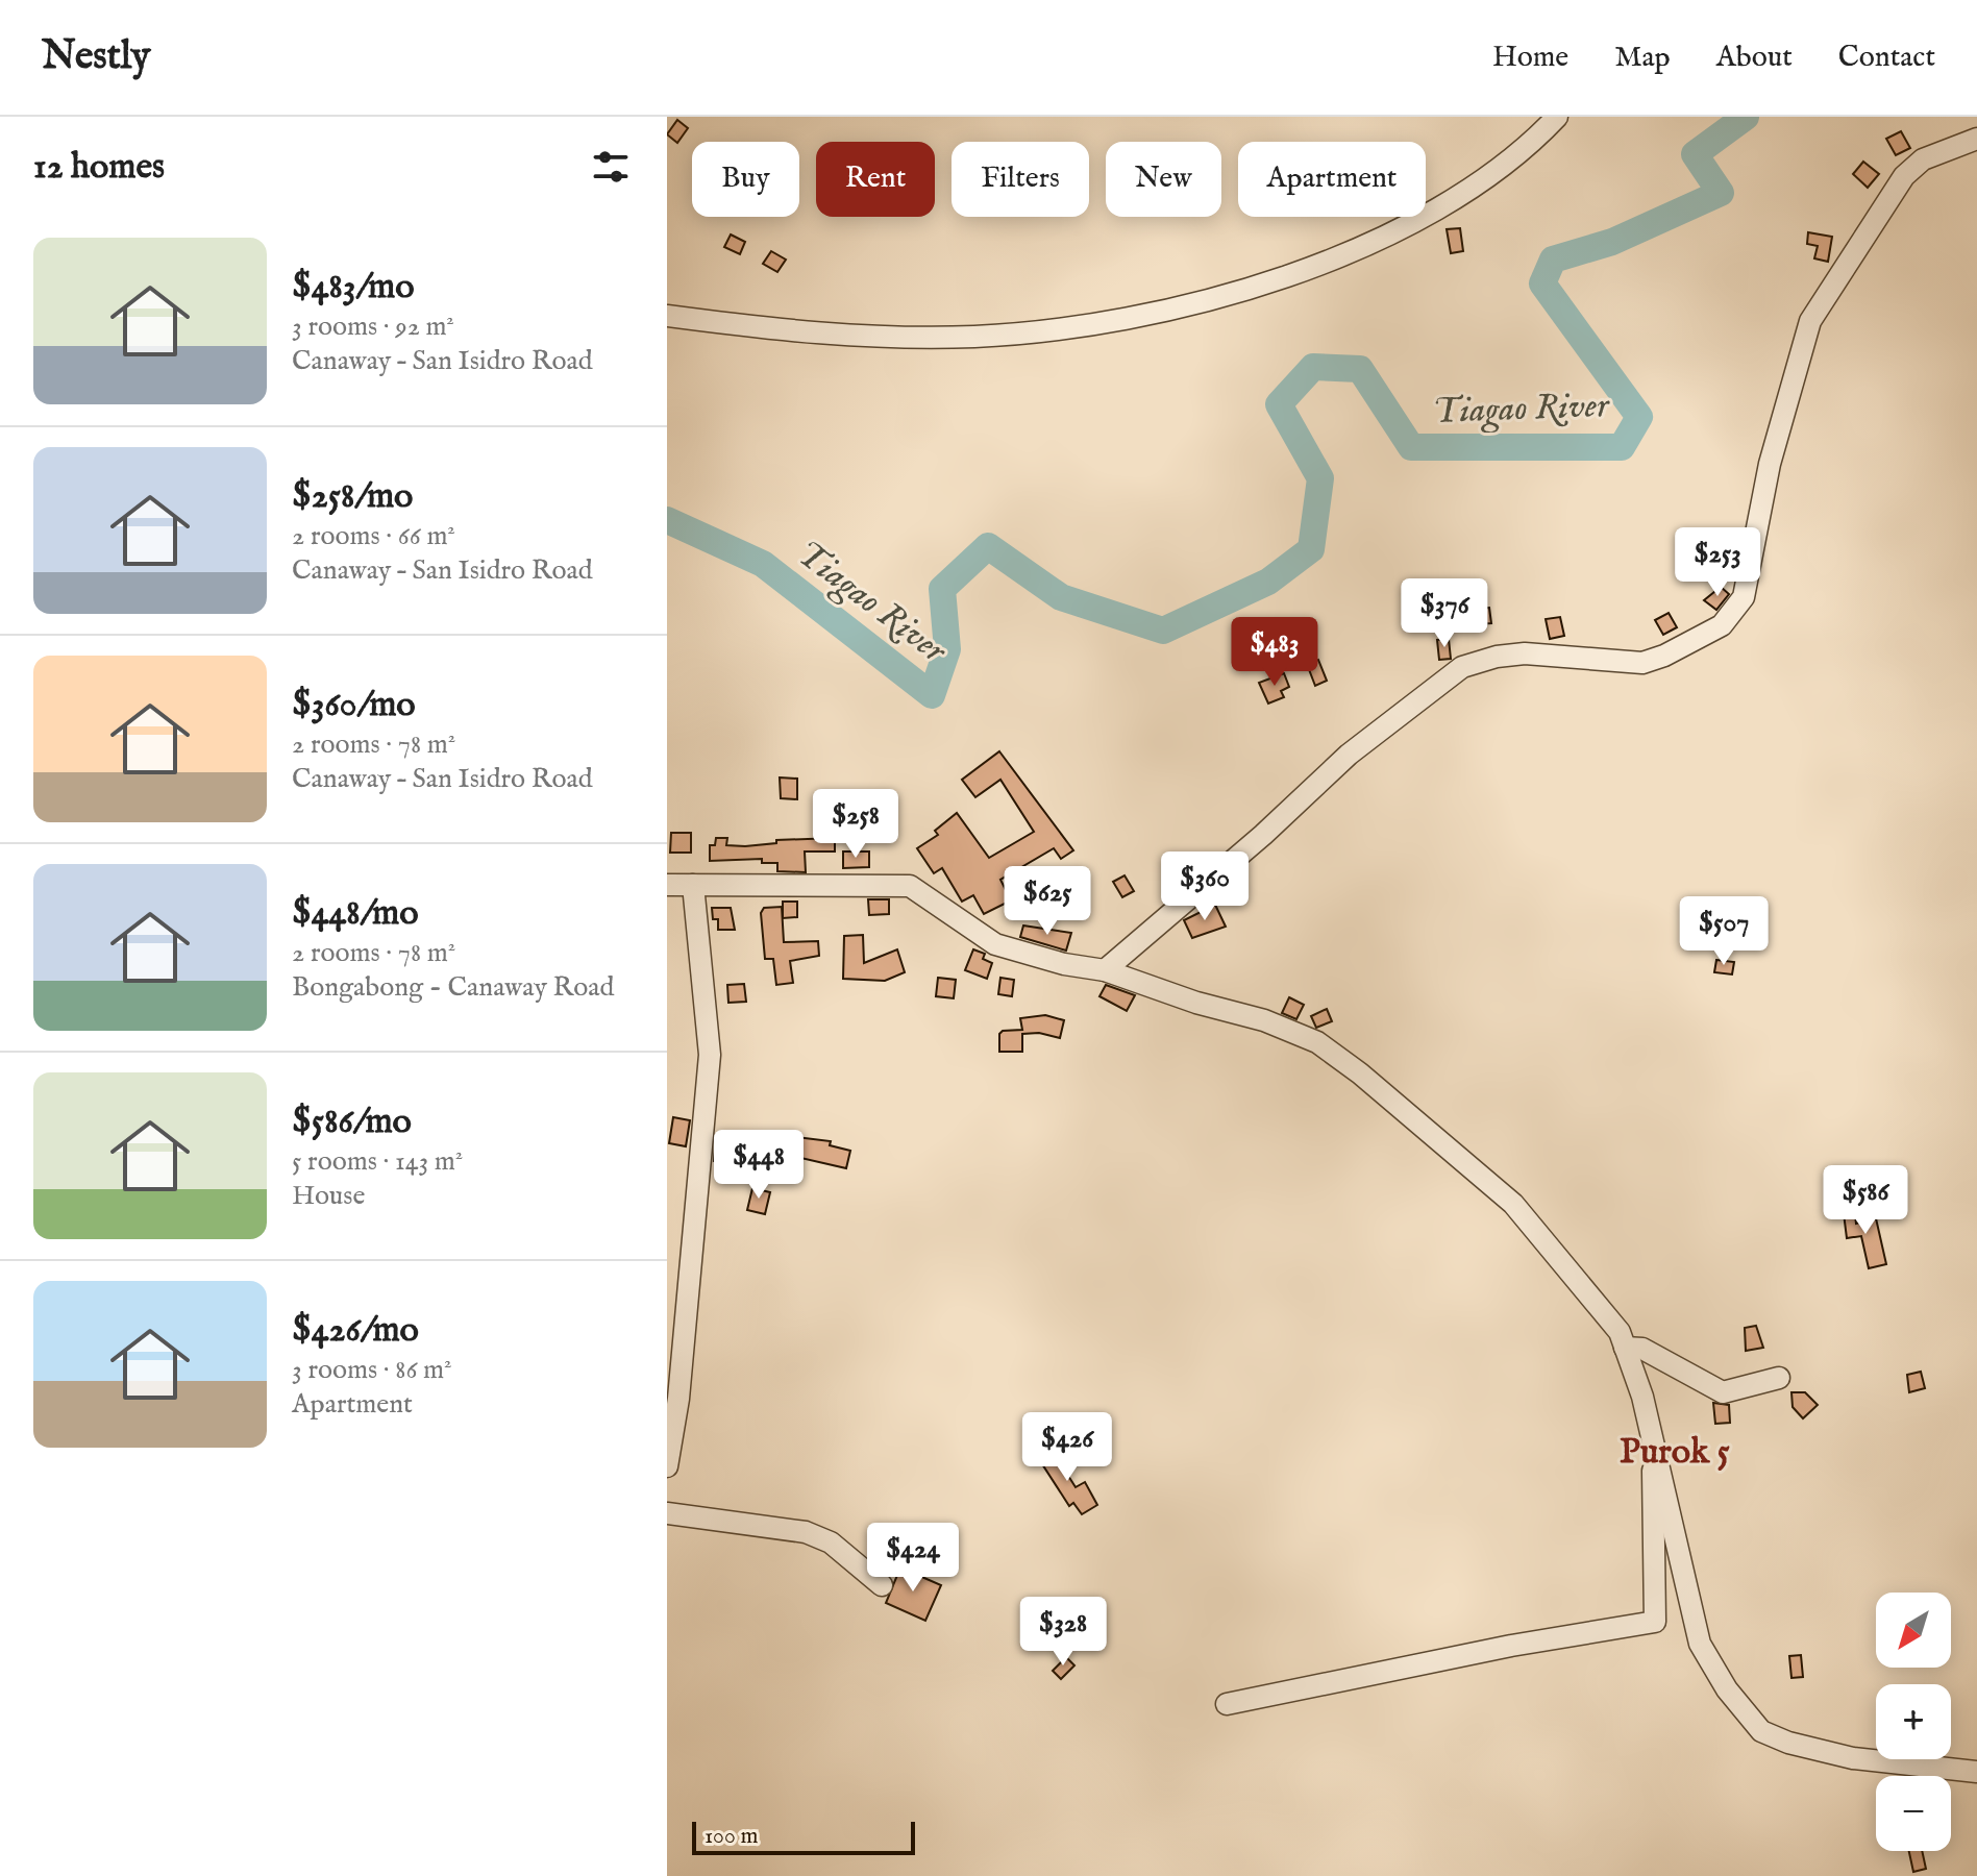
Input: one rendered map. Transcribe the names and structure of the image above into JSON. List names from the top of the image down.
{
  "districts": ["Purok 5"],
  "water": ["Tiagao River"],
  "scale_bar": "100 m",
  "north": "bottom left",
  "page": {
    "header": "Nestly",
    "nav": [
      "Home",
      "Map",
      "About",
      "Contact"
    ],
    "heading": "12 homes",
    "chip": [
      "Buy",
      "Rent",
      "Filters",
      "New",
      "Apartment"
    ],
    "list": [
      {
        "name": "$483/mo",
        "note": "3 rooms · 92 m² · Canaway – San Isidro Road"
      },
      {
        "name": "$258/mo",
        "note": "2 rooms · 66 m² · Canaway – San Isidro Road"
      },
      {
        "name": "$360/mo",
        "note": "2 rooms · 78 m² · Canaway – San Isidro Road"
      },
      {
        "name": "$448/mo",
        "note": "2 rooms · 78 m² · Bongabong - Canaway Road"
      },
      {
        "name": "$586/mo",
        "note": "5 rooms · 143 m² · House"
      },
      {
        "name": "$426/mo",
        "note": "3 rooms · 86 m² · Apartment"
      }
    ],
    "price": [
      "$253",
      "$376",
      "$483",
      "$258",
      "$360",
      "$625",
      "$507",
      "$448",
      "$586",
      "$426",
      "$424",
      "$328"
    ],
    "map_buttons": ["+", "−"],
    "scale": "100 m"
  }
}
